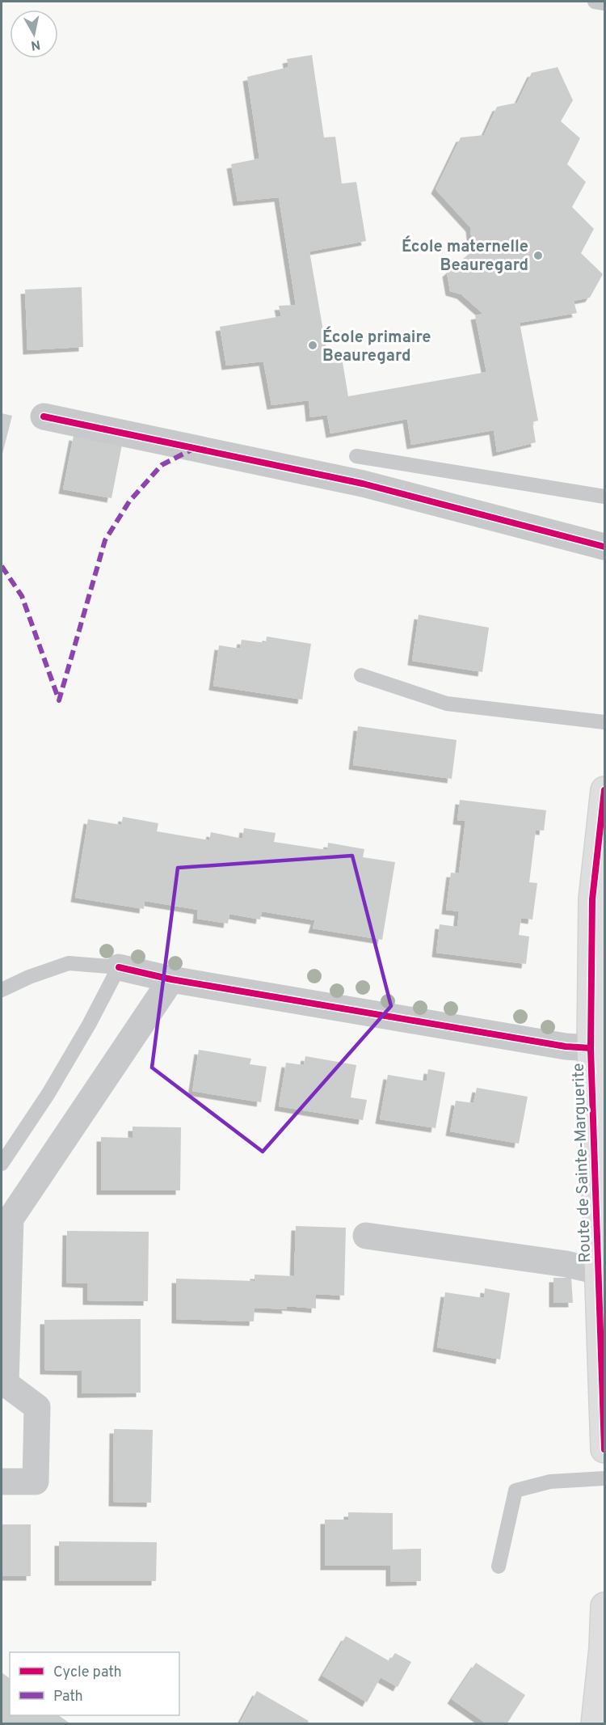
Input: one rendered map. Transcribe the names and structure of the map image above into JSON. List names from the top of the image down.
{
  "streets": {
    "street": ["Route de Sainte-Marguerite"]
  },
  "places": ["École maternelle Beauregard", "École primaire Beauregard"],
  "legend": ["Cycle path", "Path"],
  "north": "bottom"
}
